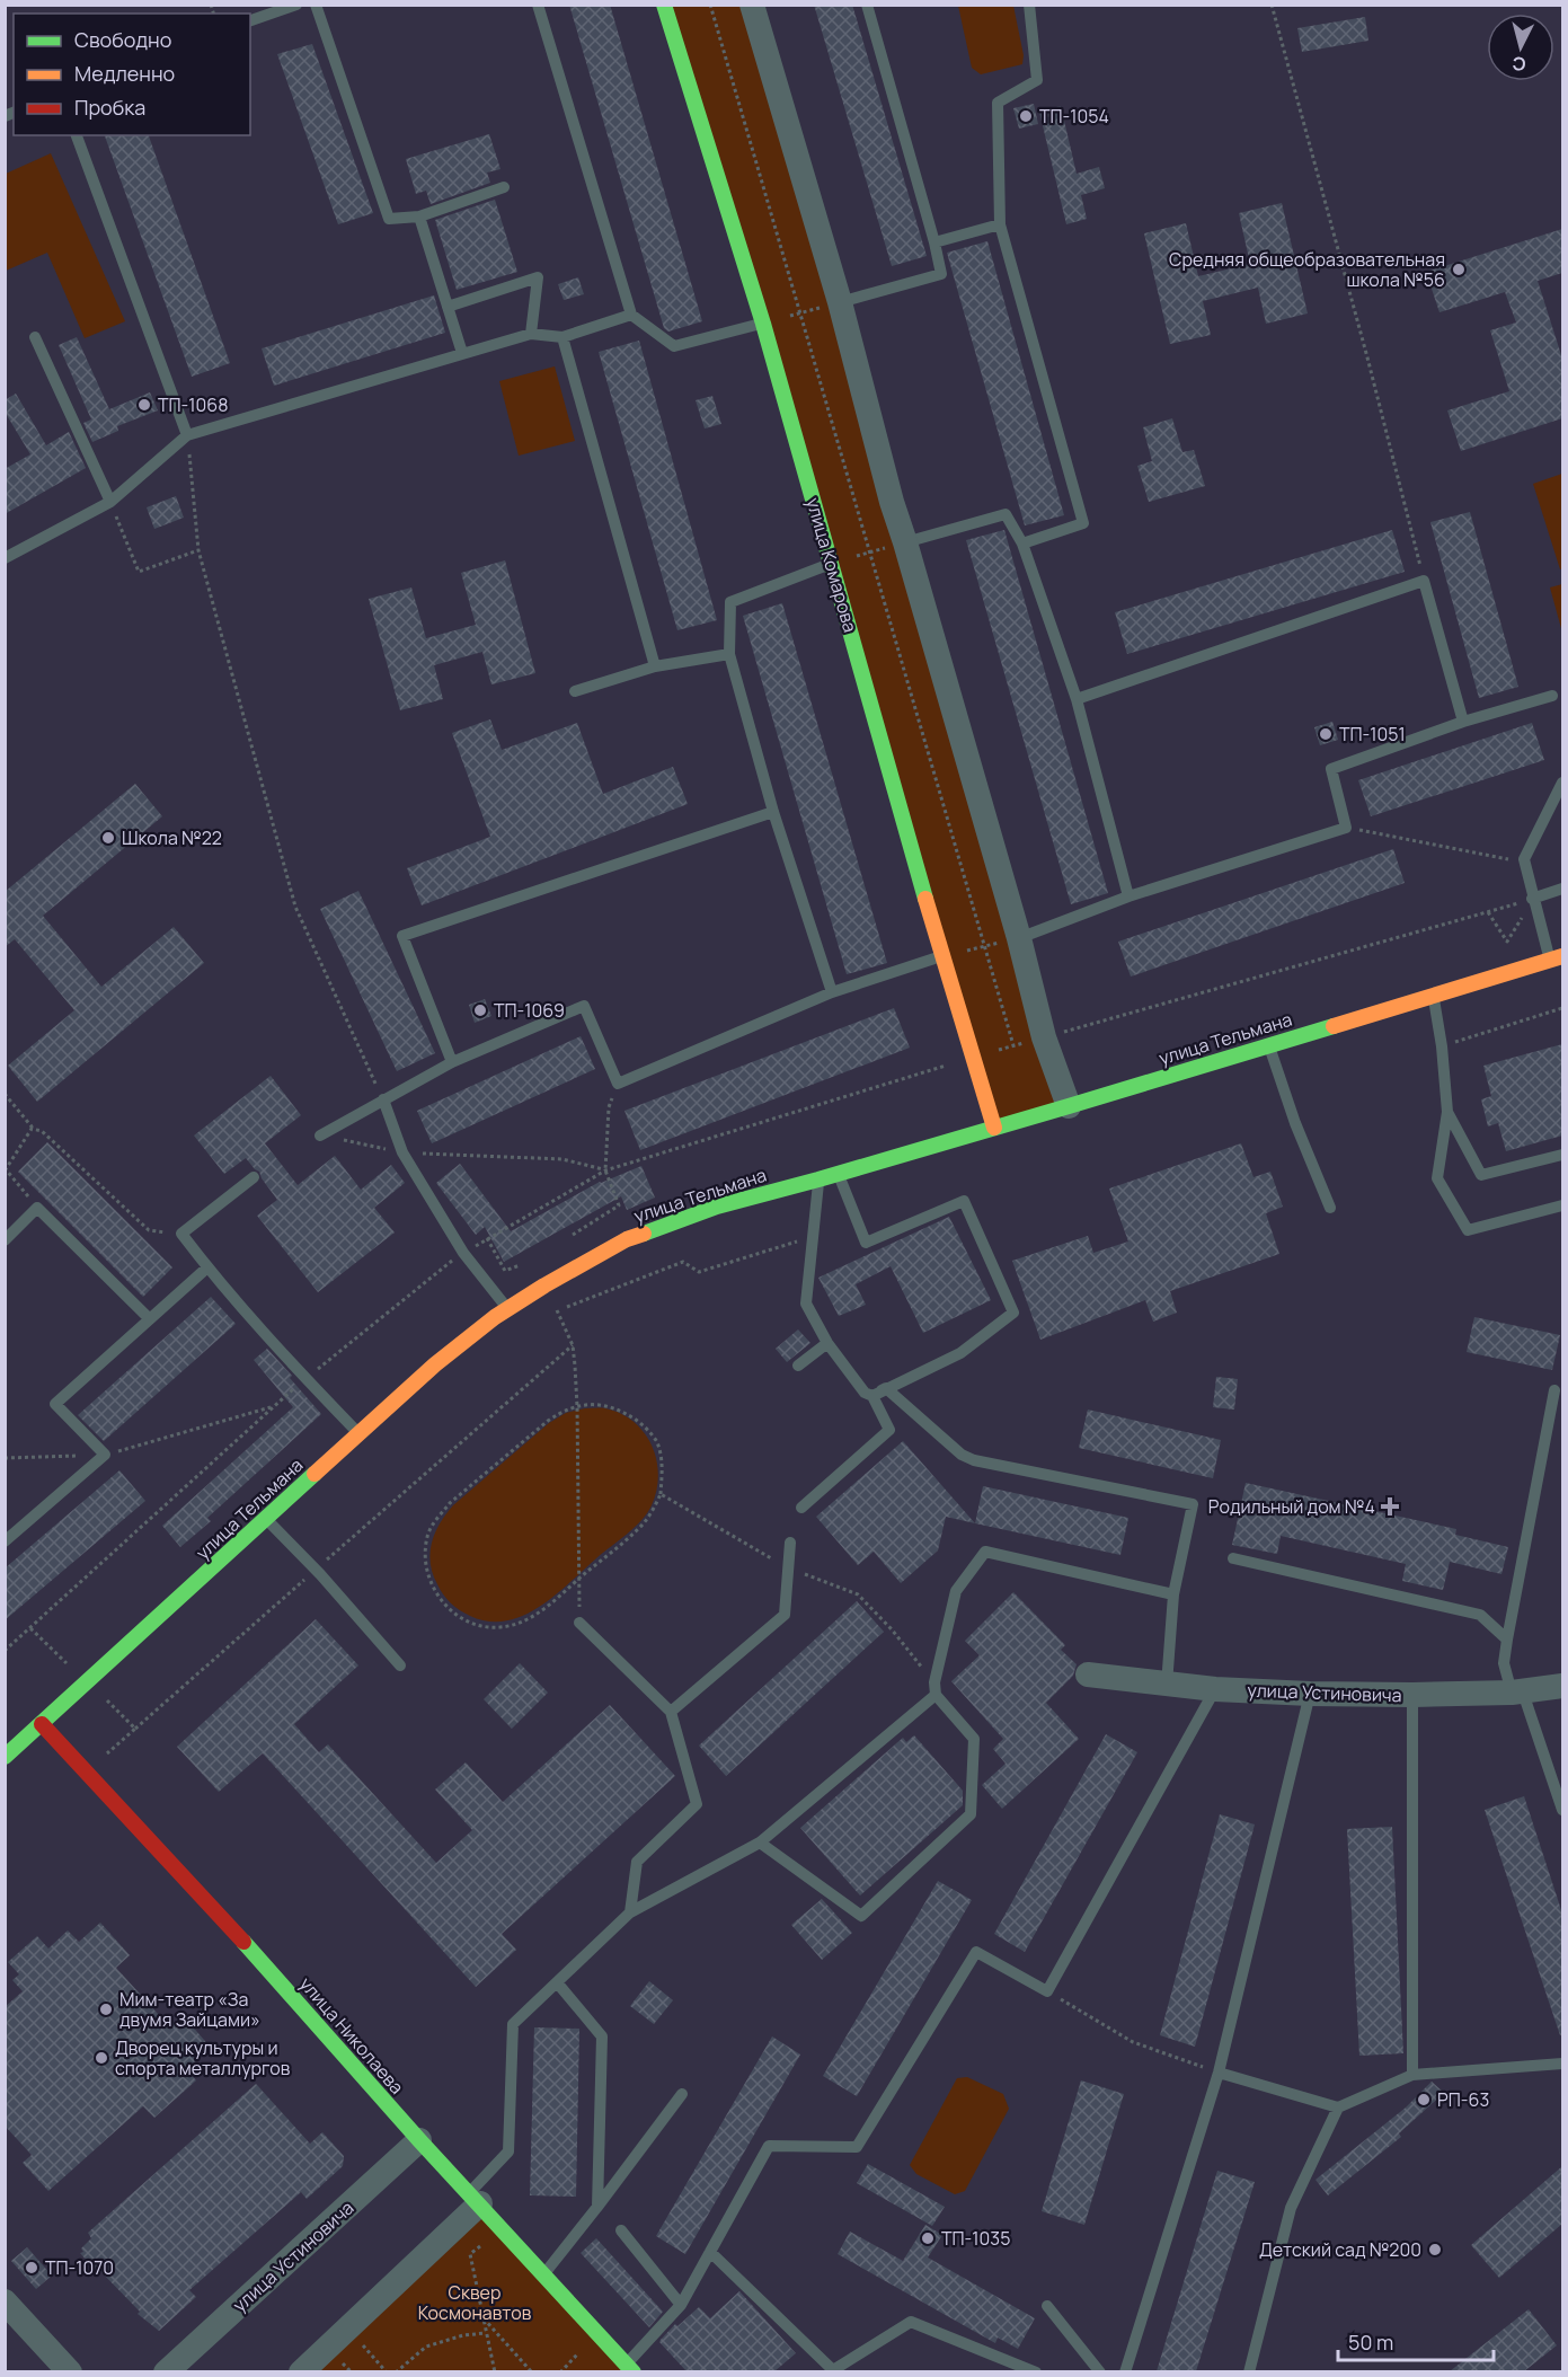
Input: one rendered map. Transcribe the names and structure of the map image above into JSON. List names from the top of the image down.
{
  "streets": {
    "street": [
      "улица Комарова",
      "улица Тельмана",
      "улица Устиновича",
      "улица Николаева"
    ]
  },
  "crossings": [
    ["улица Комарова", "улица Тельмана"],
    ["улица Тельмана", "улица Николаева"],
    ["улица Устиновича", "улица Николаева"]
  ],
  "parks": ["Сквер Космонавтов"],
  "places": {
    "other": [
      "ТП-1054",
      "Средняя общеобразовательная школа №56",
      "ТП-1068",
      "ТП-1051",
      "Школа №22",
      "ТП-1069",
      "Мим-театр «За двумя Зайцами»",
      "Дворец культуры и спорта металлургов",
      "РП-63",
      "ТП-1035",
      "Детский сад №200",
      "ТП-1070"
    ],
    "health": ["Родильный дом №4"]
  },
  "legend": ["Свободно", "Медленно", "Пробка"],
  "scale_bar": "50 m",
  "north": "bottom"
}
